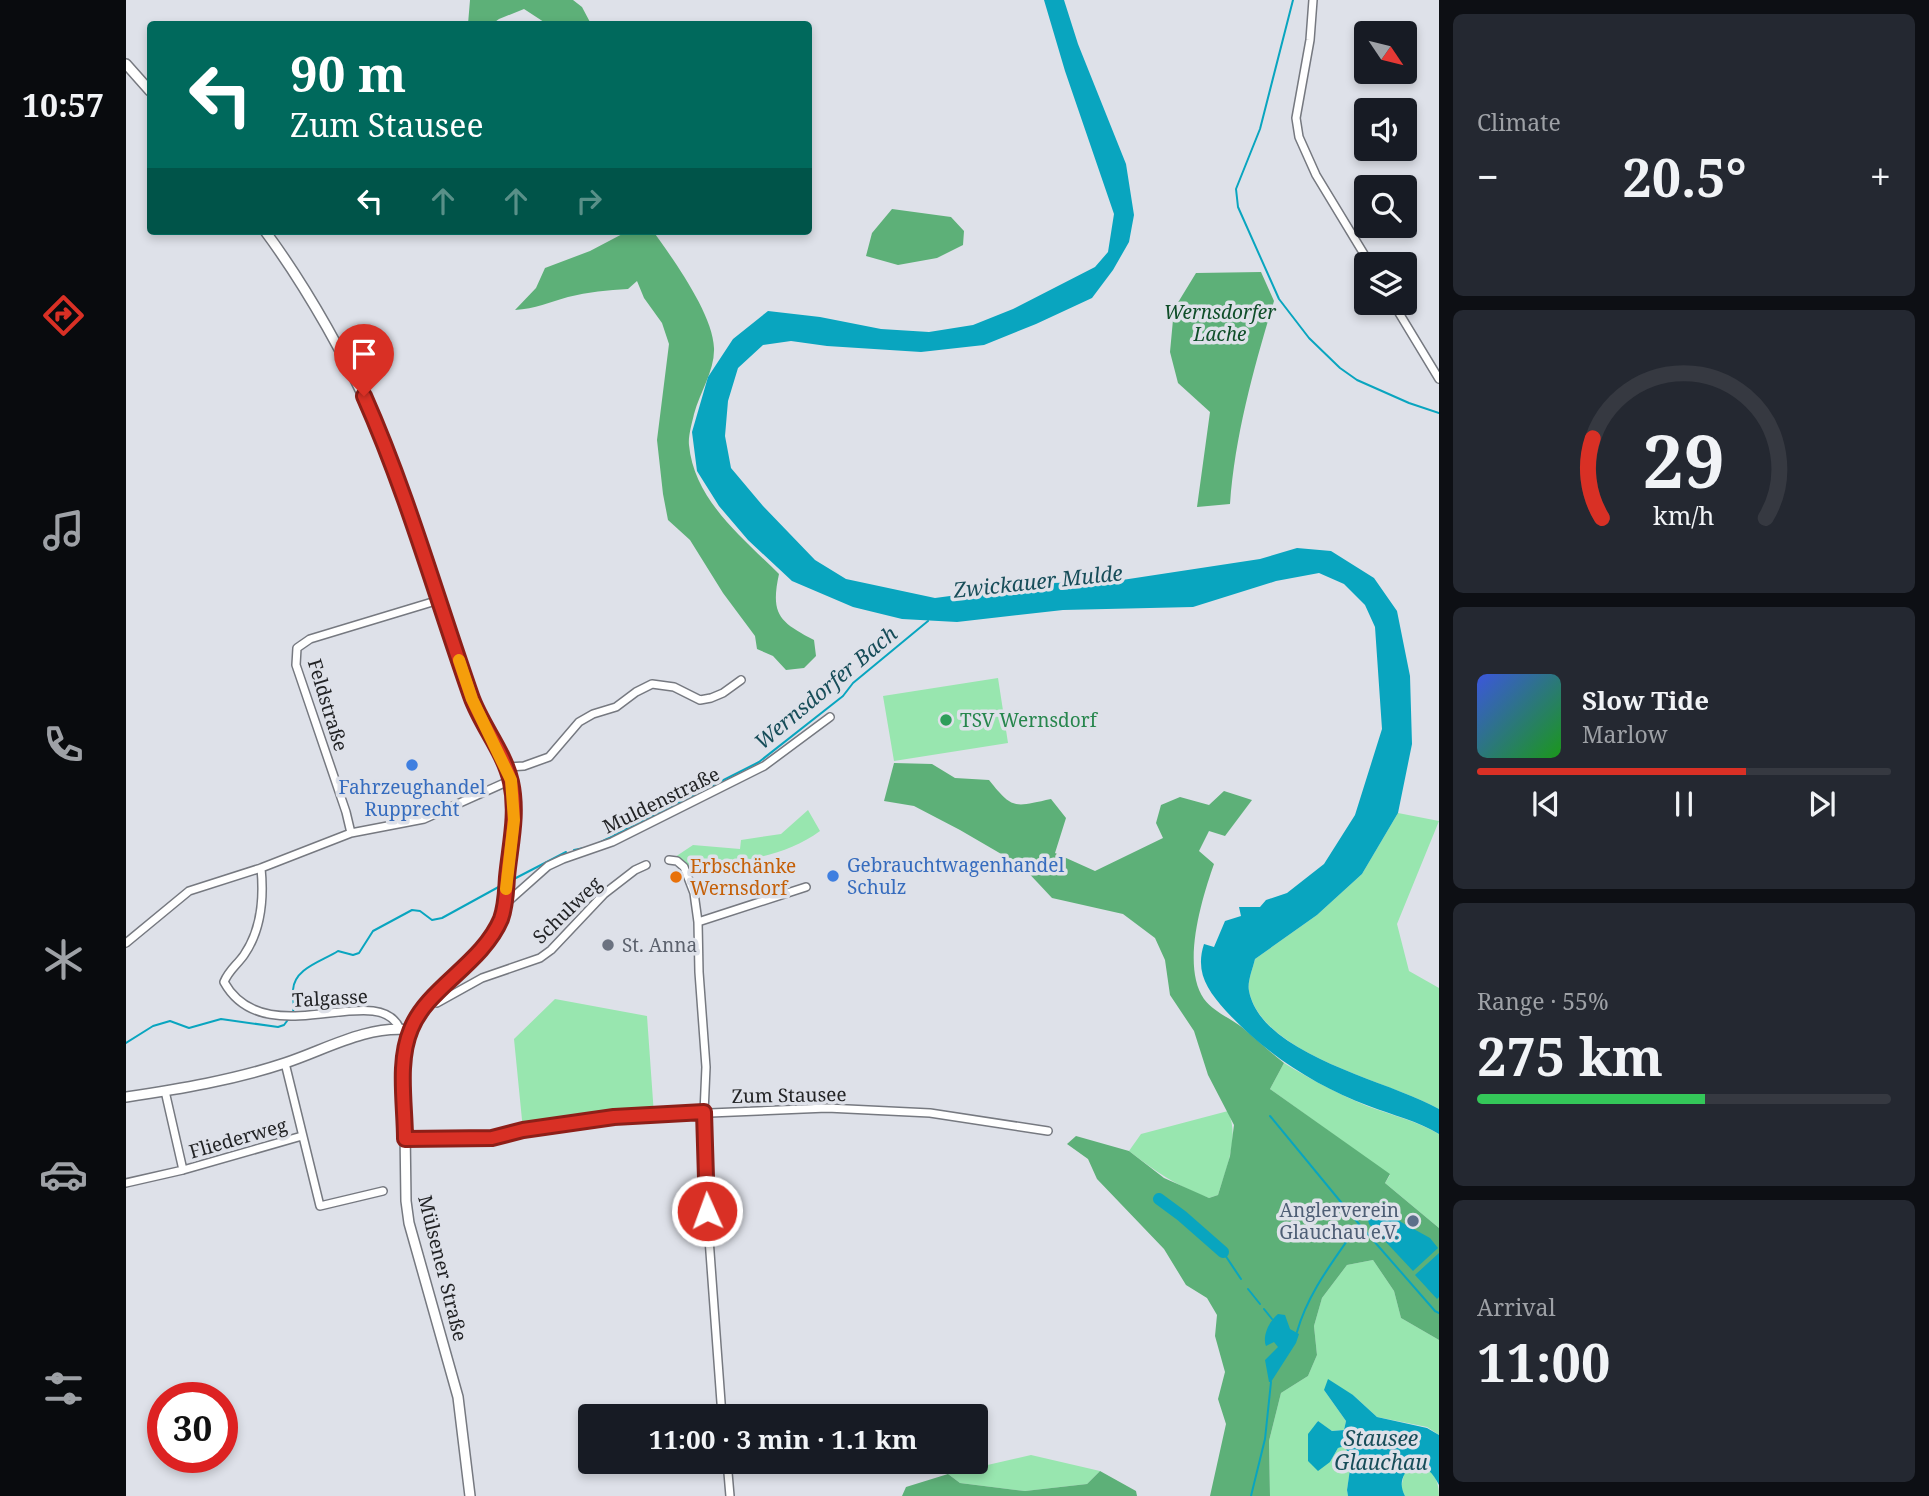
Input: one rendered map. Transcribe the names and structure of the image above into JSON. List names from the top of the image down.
{
  "streets": {
    "street": [
      "Feldstraße",
      "Muldenstraße",
      "Schulweg",
      "Talgasse",
      "Zum Stausee",
      "Fliederweg",
      "Mülsener Straße"
    ]
  },
  "crossings": [
    ["Feldstraße", "Mülsener Straße"],
    ["Muldenstraße", "Mülsener Straße"],
    ["Schulweg", "Mülsener Straße"],
    ["Talgasse", "Mülsener Straße"],
    ["Zum Stausee", "Mülsener Straße"]
  ],
  "water": ["Zwickauer Mulde", "Wernsdorfer Bach", "Stausee Glauchau"],
  "parks": ["Wernsdorfer Lache"],
  "places": [
    "TSV Wernsdorf",
    "Fahrzeughandel Rupprecht",
    "Gebrauchtwagenhandel Schulz",
    "Erbschänke Wernsdorf",
    "St. Anna",
    "Anglerverein Glauchau e.V."
  ],
  "north": "bottom right",
  "page": {
    "tabs": "10:57",
    "tile": [
      "Climate",
      ["Range · 55%", "275 km"],
      ["Arrival", "11:00"]
    ],
    "turn": ["90 m", "Zum Stausee"],
    "heat": ["−", "20.5°", "+"],
    "song": ["Slow Tide", "Marlow"],
    "limit": "30",
    "trip": "11:00 · 3 min · 1.1 km",
    "gauge": ["29", "km/h"]
  }
}
